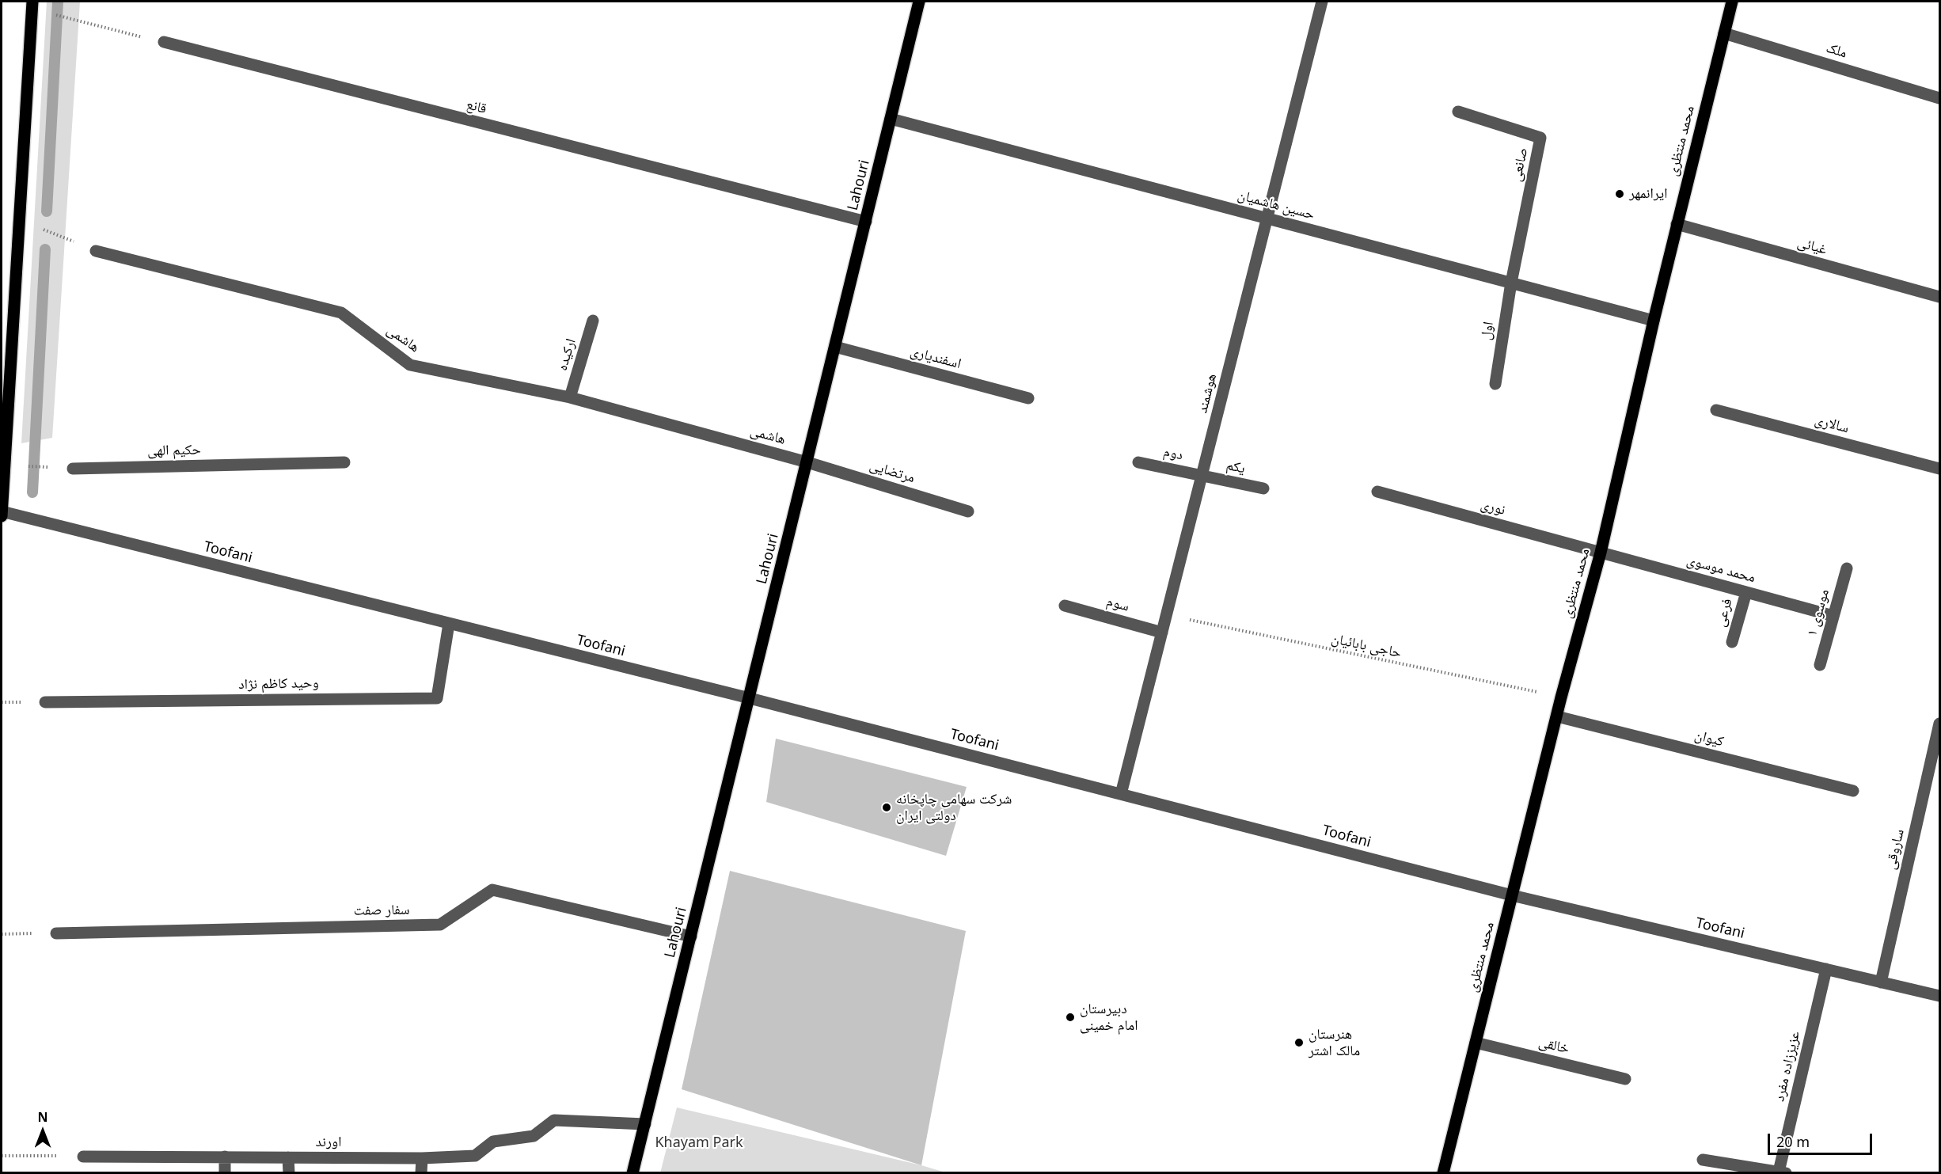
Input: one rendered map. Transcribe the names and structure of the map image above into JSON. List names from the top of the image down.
{
  "streets": {
    "main road": ["محمد منتظری", "Lahouri"],
    "street": [
      "ملک",
      "قانع",
      "صانعی",
      "حسین هاشمیان",
      "غیائی",
      "اول",
      "هاشمی",
      "ارکیده",
      "اسفندیاری",
      "هوشمند",
      "سالاری",
      "حکیم الهی",
      "دوم",
      "یکم",
      "مرتضایی",
      "نوری",
      "Toofani",
      "محمد موسوی",
      "سوم",
      "فرعی",
      "موسوی ۱",
      "وحید کاظم نژاد",
      "کیوان",
      "ساروقی",
      "سفار صفت",
      "خالقی",
      "عزیززاده مفرد",
      "اورند"
    ],
    "path": ["حاجی بابائیان"]
  },
  "crossings": [
    ["ملک", "محمد منتظری"],
    ["قانع", "Lahouri"],
    ["محمد منتظری", "حسین هاشمیان"],
    ["محمد منتظری", "غیائی"],
    ["محمد منتظری", "نوری"],
    ["محمد منتظری", "Toofani"],
    ["محمد منتظری", "محمد موسوی"],
    ["محمد منتظری", "حاجی بابائیان"],
    ["محمد منتظری", "کیوان"],
    ["محمد منتظری", "خالقی"],
    ["صانعی", "حسین هاشمیان"],
    ["صانعی", "اول"],
    ["Lahouri", "حسین هاشمیان"],
    ["Lahouri", "هاشمی"],
    ["Lahouri", "اسفندیاری"],
    ["Lahouri", "مرتضایی"],
    ["Lahouri", "Toofani"],
    ["Lahouri", "سفار صفت"],
    ["Lahouri", "اورند"],
    ["حسین هاشمیان", "اول"],
    ["حسین هاشمیان", "هوشمند"],
    ["هاشمی", "ارکیده"],
    ["هاشمی", "مرتضایی"],
    ["هوشمند", "دوم"],
    ["هوشمند", "یکم"],
    ["هوشمند", "Toofani"],
    ["هوشمند", "سوم"],
    ["هوشمند", "حاجی بابائیان"],
    ["دوم", "یکم"],
    ["نوری", "محمد موسوی"],
    ["Toofani", "وحید کاظم نژاد"],
    ["Toofani", "ساروقی"],
    ["Toofani", "عزیززاده مفرد"],
    ["محمد موسوی", "فرعی"],
    ["محمد موسوی", "موسوی ۱"]
  ],
  "parks": ["Khayam Park"],
  "places": [
    "ایرانمهر",
    "شرکت سهامی چاپخانه دولتی ایران",
    "دبیرستان امام خمینی",
    "هنرستان مالک اشتر"
  ],
  "scale_bar": "20 m",
  "north": "top"
}
